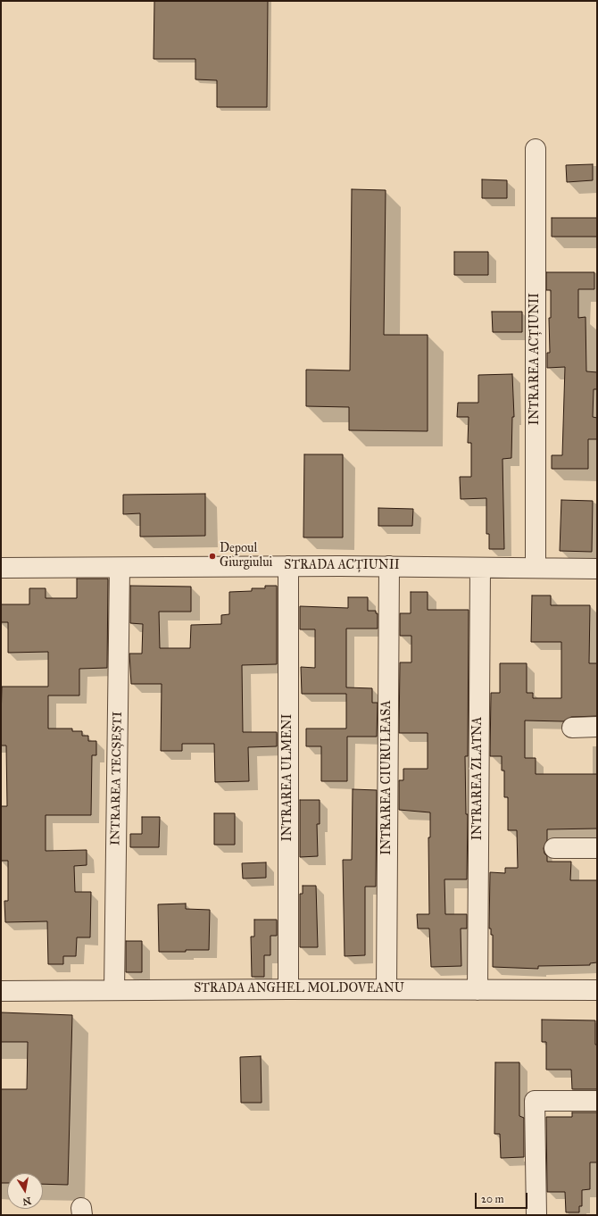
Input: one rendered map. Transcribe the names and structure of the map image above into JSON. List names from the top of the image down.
{
  "streets": {
    "street": [
      "INTRAREA ACȚIUNII",
      "STRADA ACȚIUNII",
      "INTRAREA ULMENI",
      "INTRAREA CIURULEASA",
      "INTRAREA TECȘEȘTI",
      "INTRAREA ZLATNA",
      "STRADA ANGHEL MOLDOVEANU"
    ]
  },
  "crossings": [
    ["INTRAREA ACȚIUNII", "STRADA ACȚIUNII"],
    ["STRADA ACȚIUNII", "INTRAREA ULMENI"],
    ["STRADA ACȚIUNII", "INTRAREA CIURULEASA"],
    ["STRADA ACȚIUNII", "INTRAREA TECȘEȘTI"],
    ["STRADA ACȚIUNII", "INTRAREA ZLATNA"],
    ["INTRAREA ULMENI", "STRADA ANGHEL MOLDOVEANU"],
    ["INTRAREA CIURULEASA", "STRADA ANGHEL MOLDOVEANU"],
    ["INTRAREA TECȘEȘTI", "STRADA ANGHEL MOLDOVEANU"],
    ["INTRAREA ZLATNA", "STRADA ANGHEL MOLDOVEANU"]
  ],
  "places": ["Depoul Giurgiului"],
  "scale_bar": "20 m",
  "north": "bottom"
}
